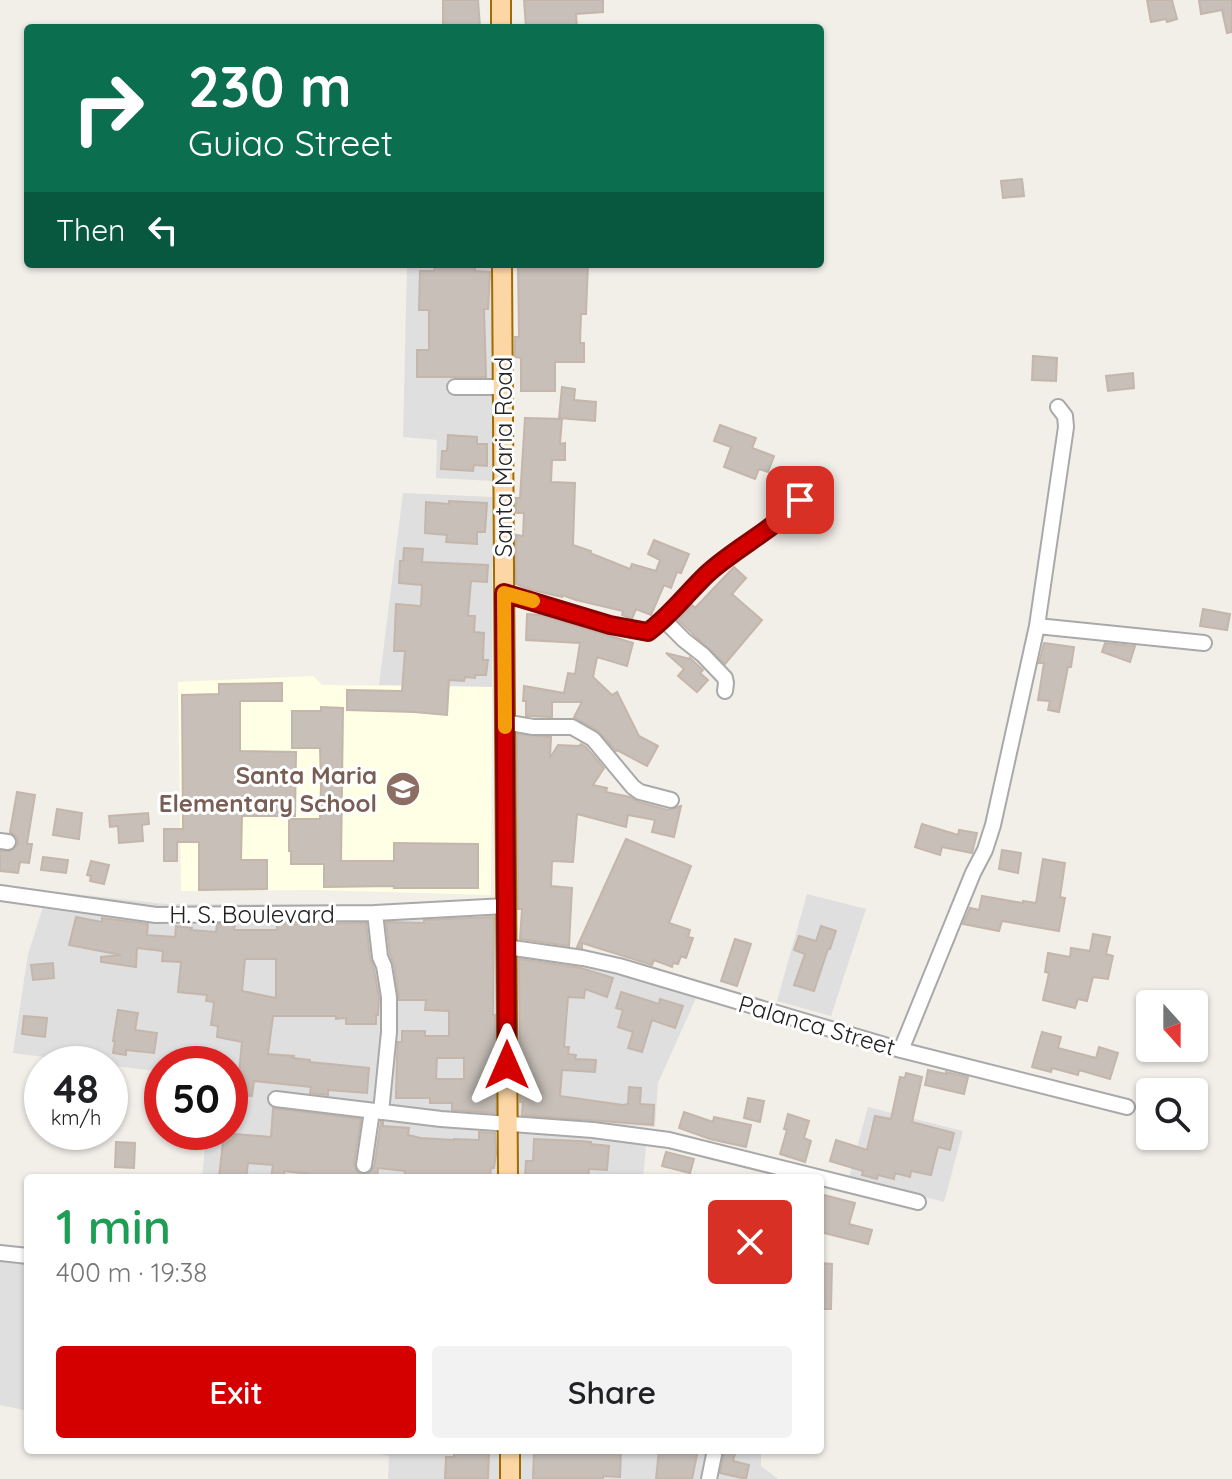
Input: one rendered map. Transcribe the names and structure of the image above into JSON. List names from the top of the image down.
{
  "streets": {
    "main road": ["Santa Maria Road"],
    "street": ["H. S. Boulevard", "Palanca Street"]
  },
  "crossings": [
    ["Santa Maria Road", "H. S. Boulevard"],
    ["Santa Maria Road", "Palanca Street"]
  ],
  "places": {
    "school or university": ["Santa Maria Elementary School"]
  },
  "north": "bottom",
  "page": {
    "turn": ["230 m", "Guiao Street"],
    "then": "Then",
    "speed": "48 km/h",
    "limit": "50",
    "heading": ["1 min", "400 m · 19:38"],
    "buttons": ["Exit", "Share"]
  }
}
